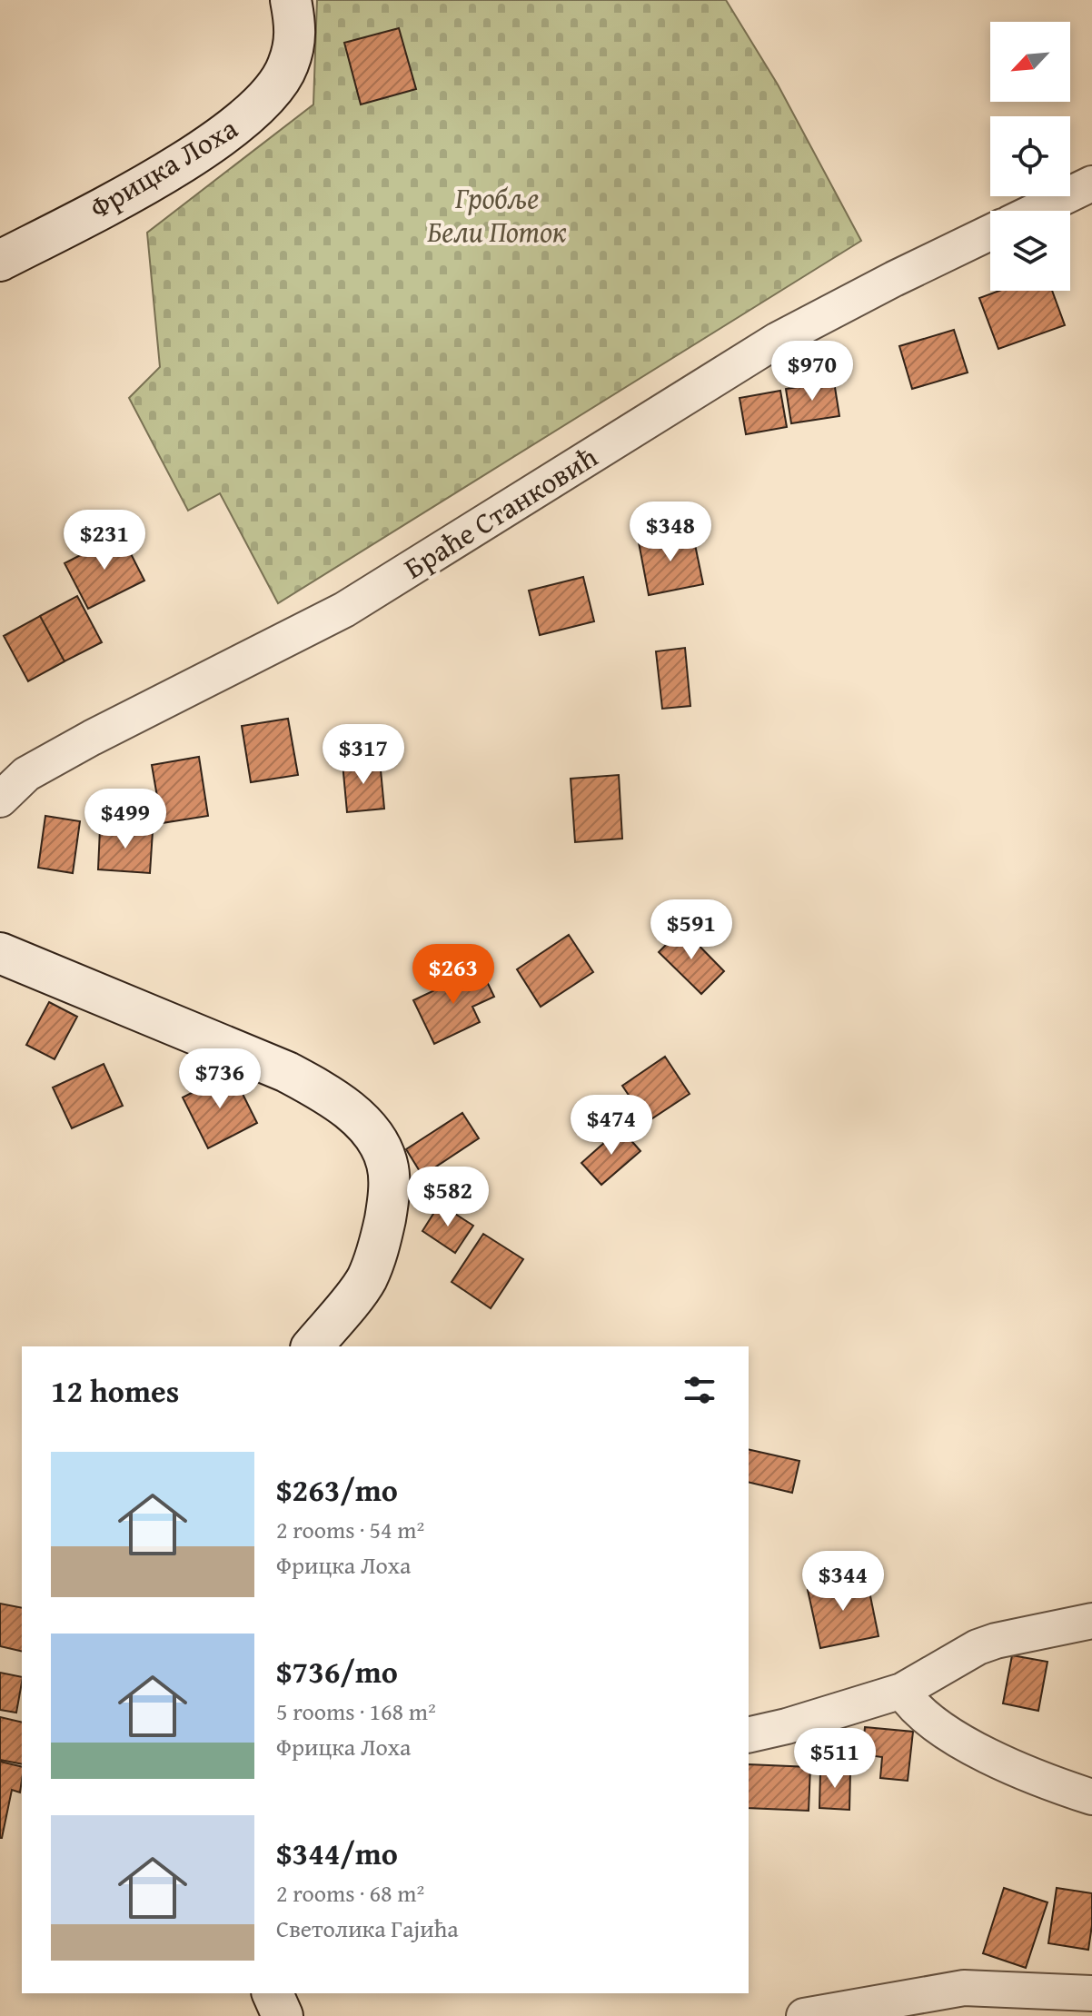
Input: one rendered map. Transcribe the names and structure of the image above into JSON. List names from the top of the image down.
{
  "streets": {
    "street": ["Фрицка Лоха", "Браће Станковић"]
  },
  "parks": ["Гробље Бели Поток"],
  "north": "bottom left",
  "page": {
    "price": [
      "$970",
      "$348",
      "$231",
      "$317",
      "$499",
      "$591",
      "$263",
      "$736",
      "$474",
      "$582",
      "$344",
      "$511"
    ],
    "heading": "12 homes",
    "list": [
      {
        "name": "$263/mo",
        "note": "2 rooms · 54 m² · Фрицка Лоха"
      },
      {
        "name": "$736/mo",
        "note": "5 rooms · 168 m² · Фрицка Лоха"
      },
      {
        "name": "$344/mo",
        "note": "2 rooms · 68 m² · Светолика Гајића"
      }
    ]
  }
}
